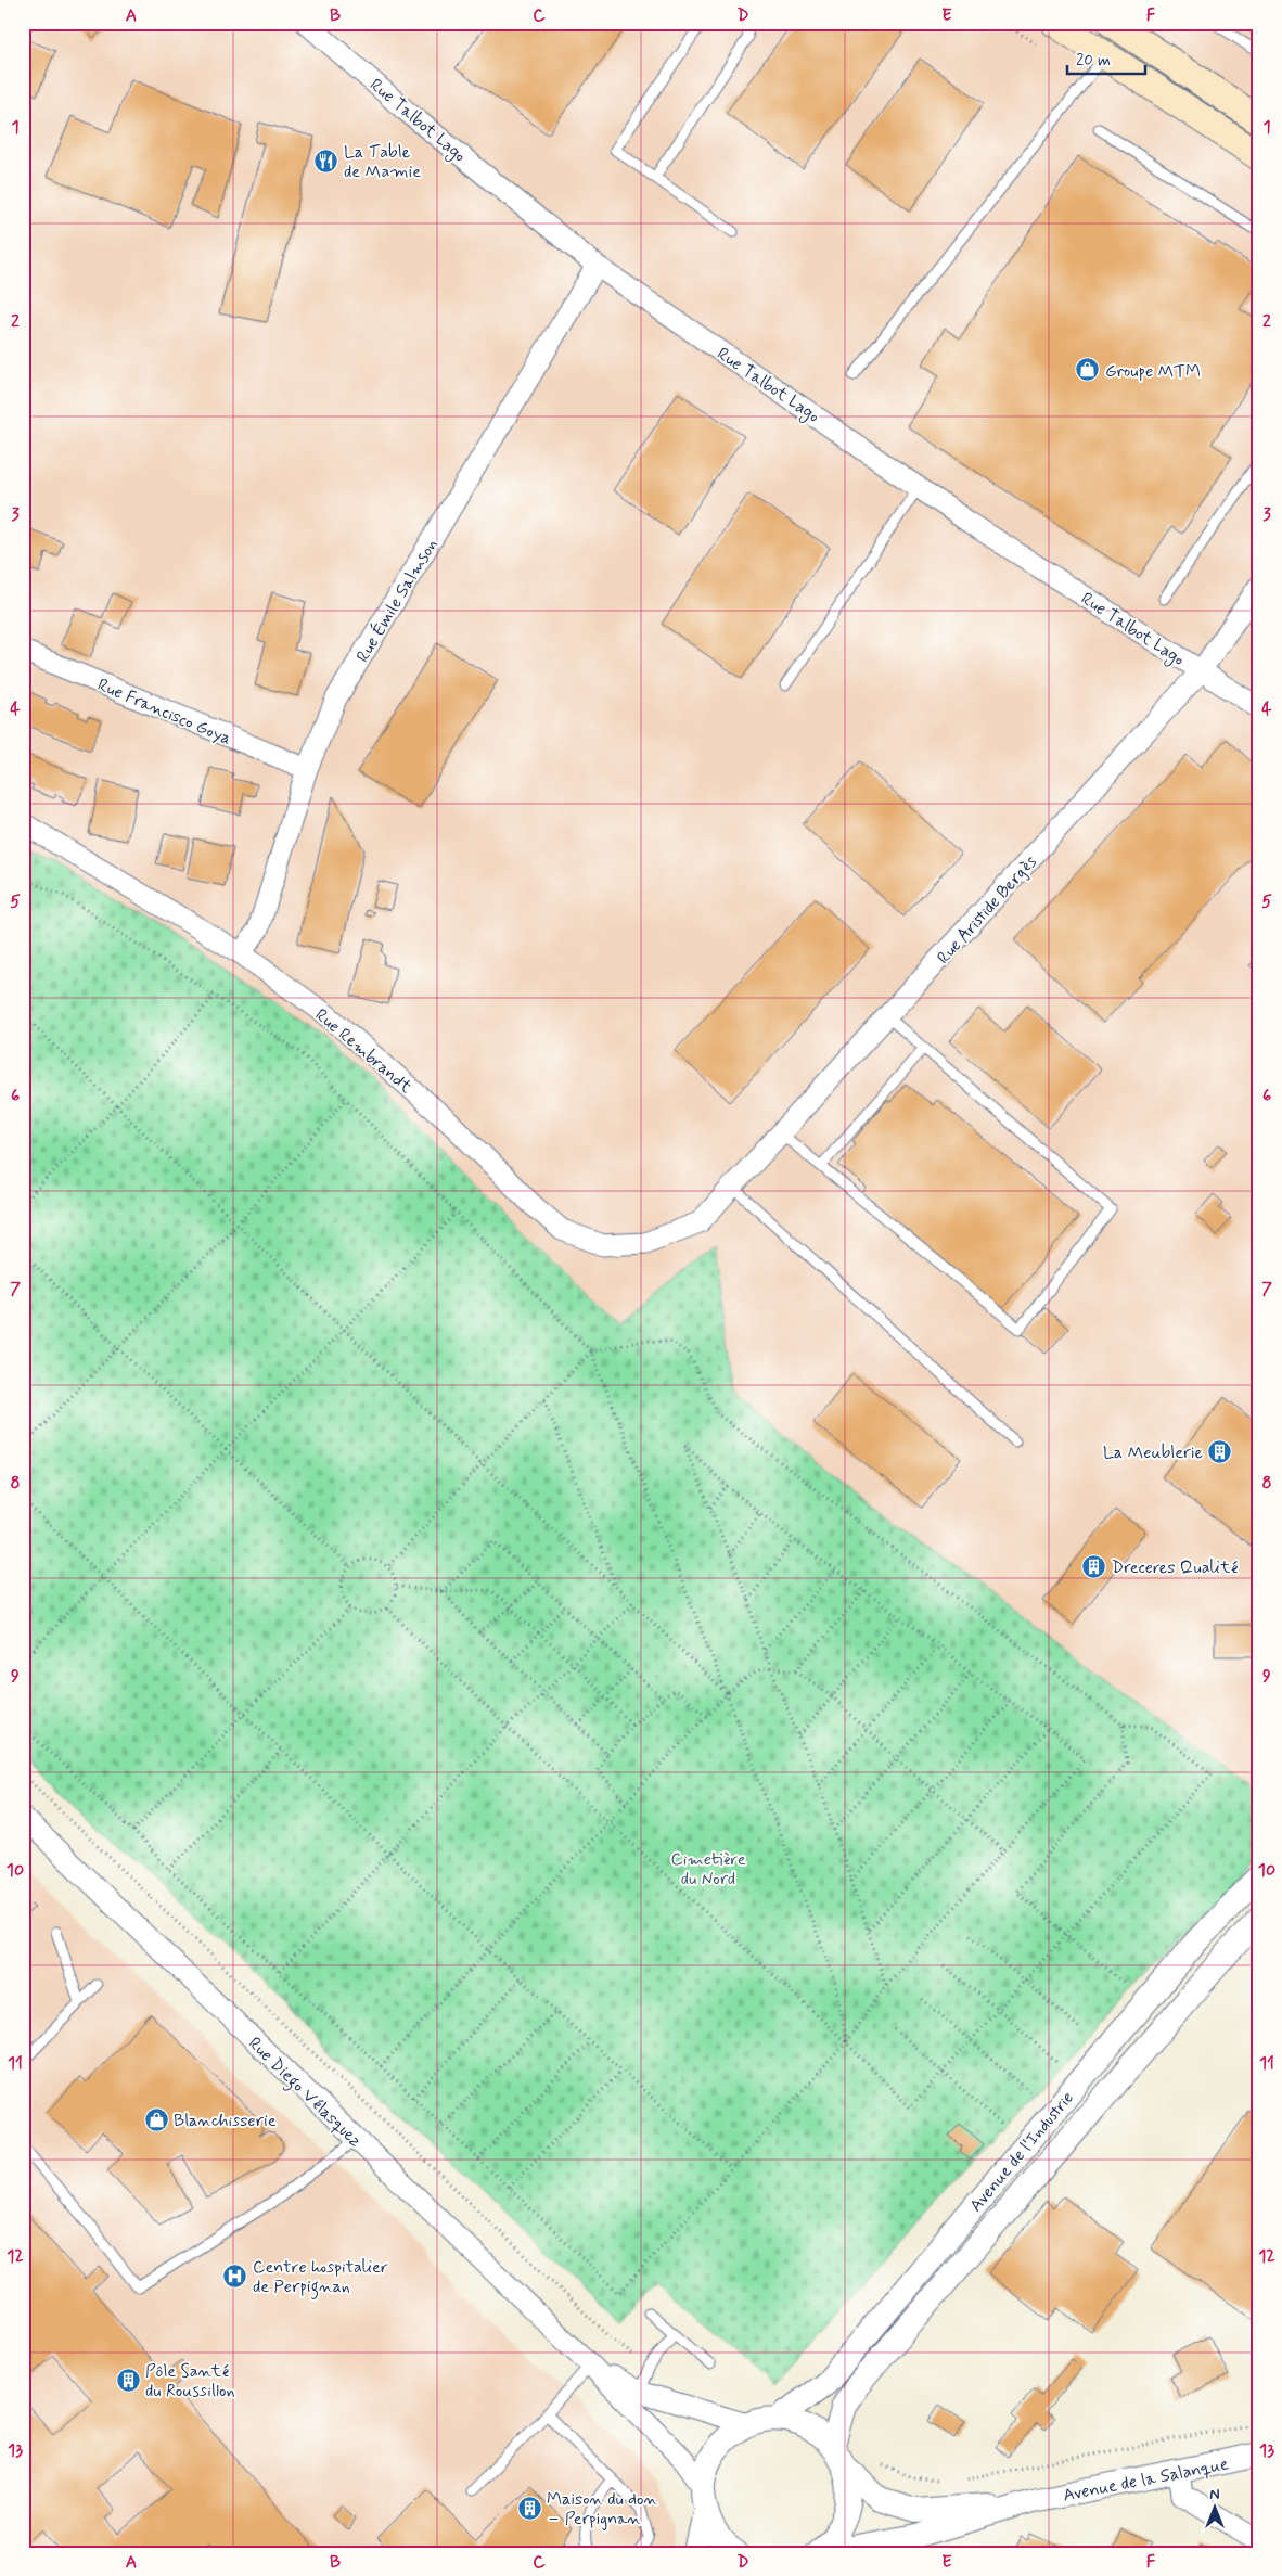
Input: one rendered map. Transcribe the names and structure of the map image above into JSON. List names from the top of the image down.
{
  "streets": {
    "street": [
      "Rue Talbot Lago",
      "Rue Émile Salmson",
      "Rue Francisco Goya",
      "Rue Aristide Bergès",
      "Rue Rembrandt",
      "Rue Diego Vélasquez",
      "Avenue de l'Industrie",
      "Avenue de la Salanque"
    ]
  },
  "crossings": [
    ["Rue Talbot Lago", "Rue Émile Salmson"],
    ["Rue Talbot Lago", "Rue Aristide Bergès"],
    ["Rue Émile Salmson", "Rue Francisco Goya"],
    ["Rue Émile Salmson", "Rue Rembrandt"],
    ["Rue Aristide Bergès", "Rue Rembrandt"]
  ],
  "parks": ["Cimetière du Nord"],
  "places": {
    "restaurant": ["La Table de Mamie"],
    "shop": ["Groupe MTM", "Blanchisserie"],
    "building": [
      "La Meublerie",
      "Dreceres Qualité",
      "Pôle Santé du Roussillon",
      "Maison du don – Perpignan"
    ],
    "hospital": ["Centre hospitalier de Perpignan"]
  },
  "scale_bar": "20 m",
  "north": "top",
  "grid": {
    "columns": [
      "A",
      "B",
      "C",
      "D",
      "E",
      "F"
    ],
    "rows": [
      "1",
      "2",
      "3",
      "4",
      "5",
      "6",
      "7",
      "8",
      "9",
      "10",
      "11",
      "12",
      "13"
    ]
  }
}
